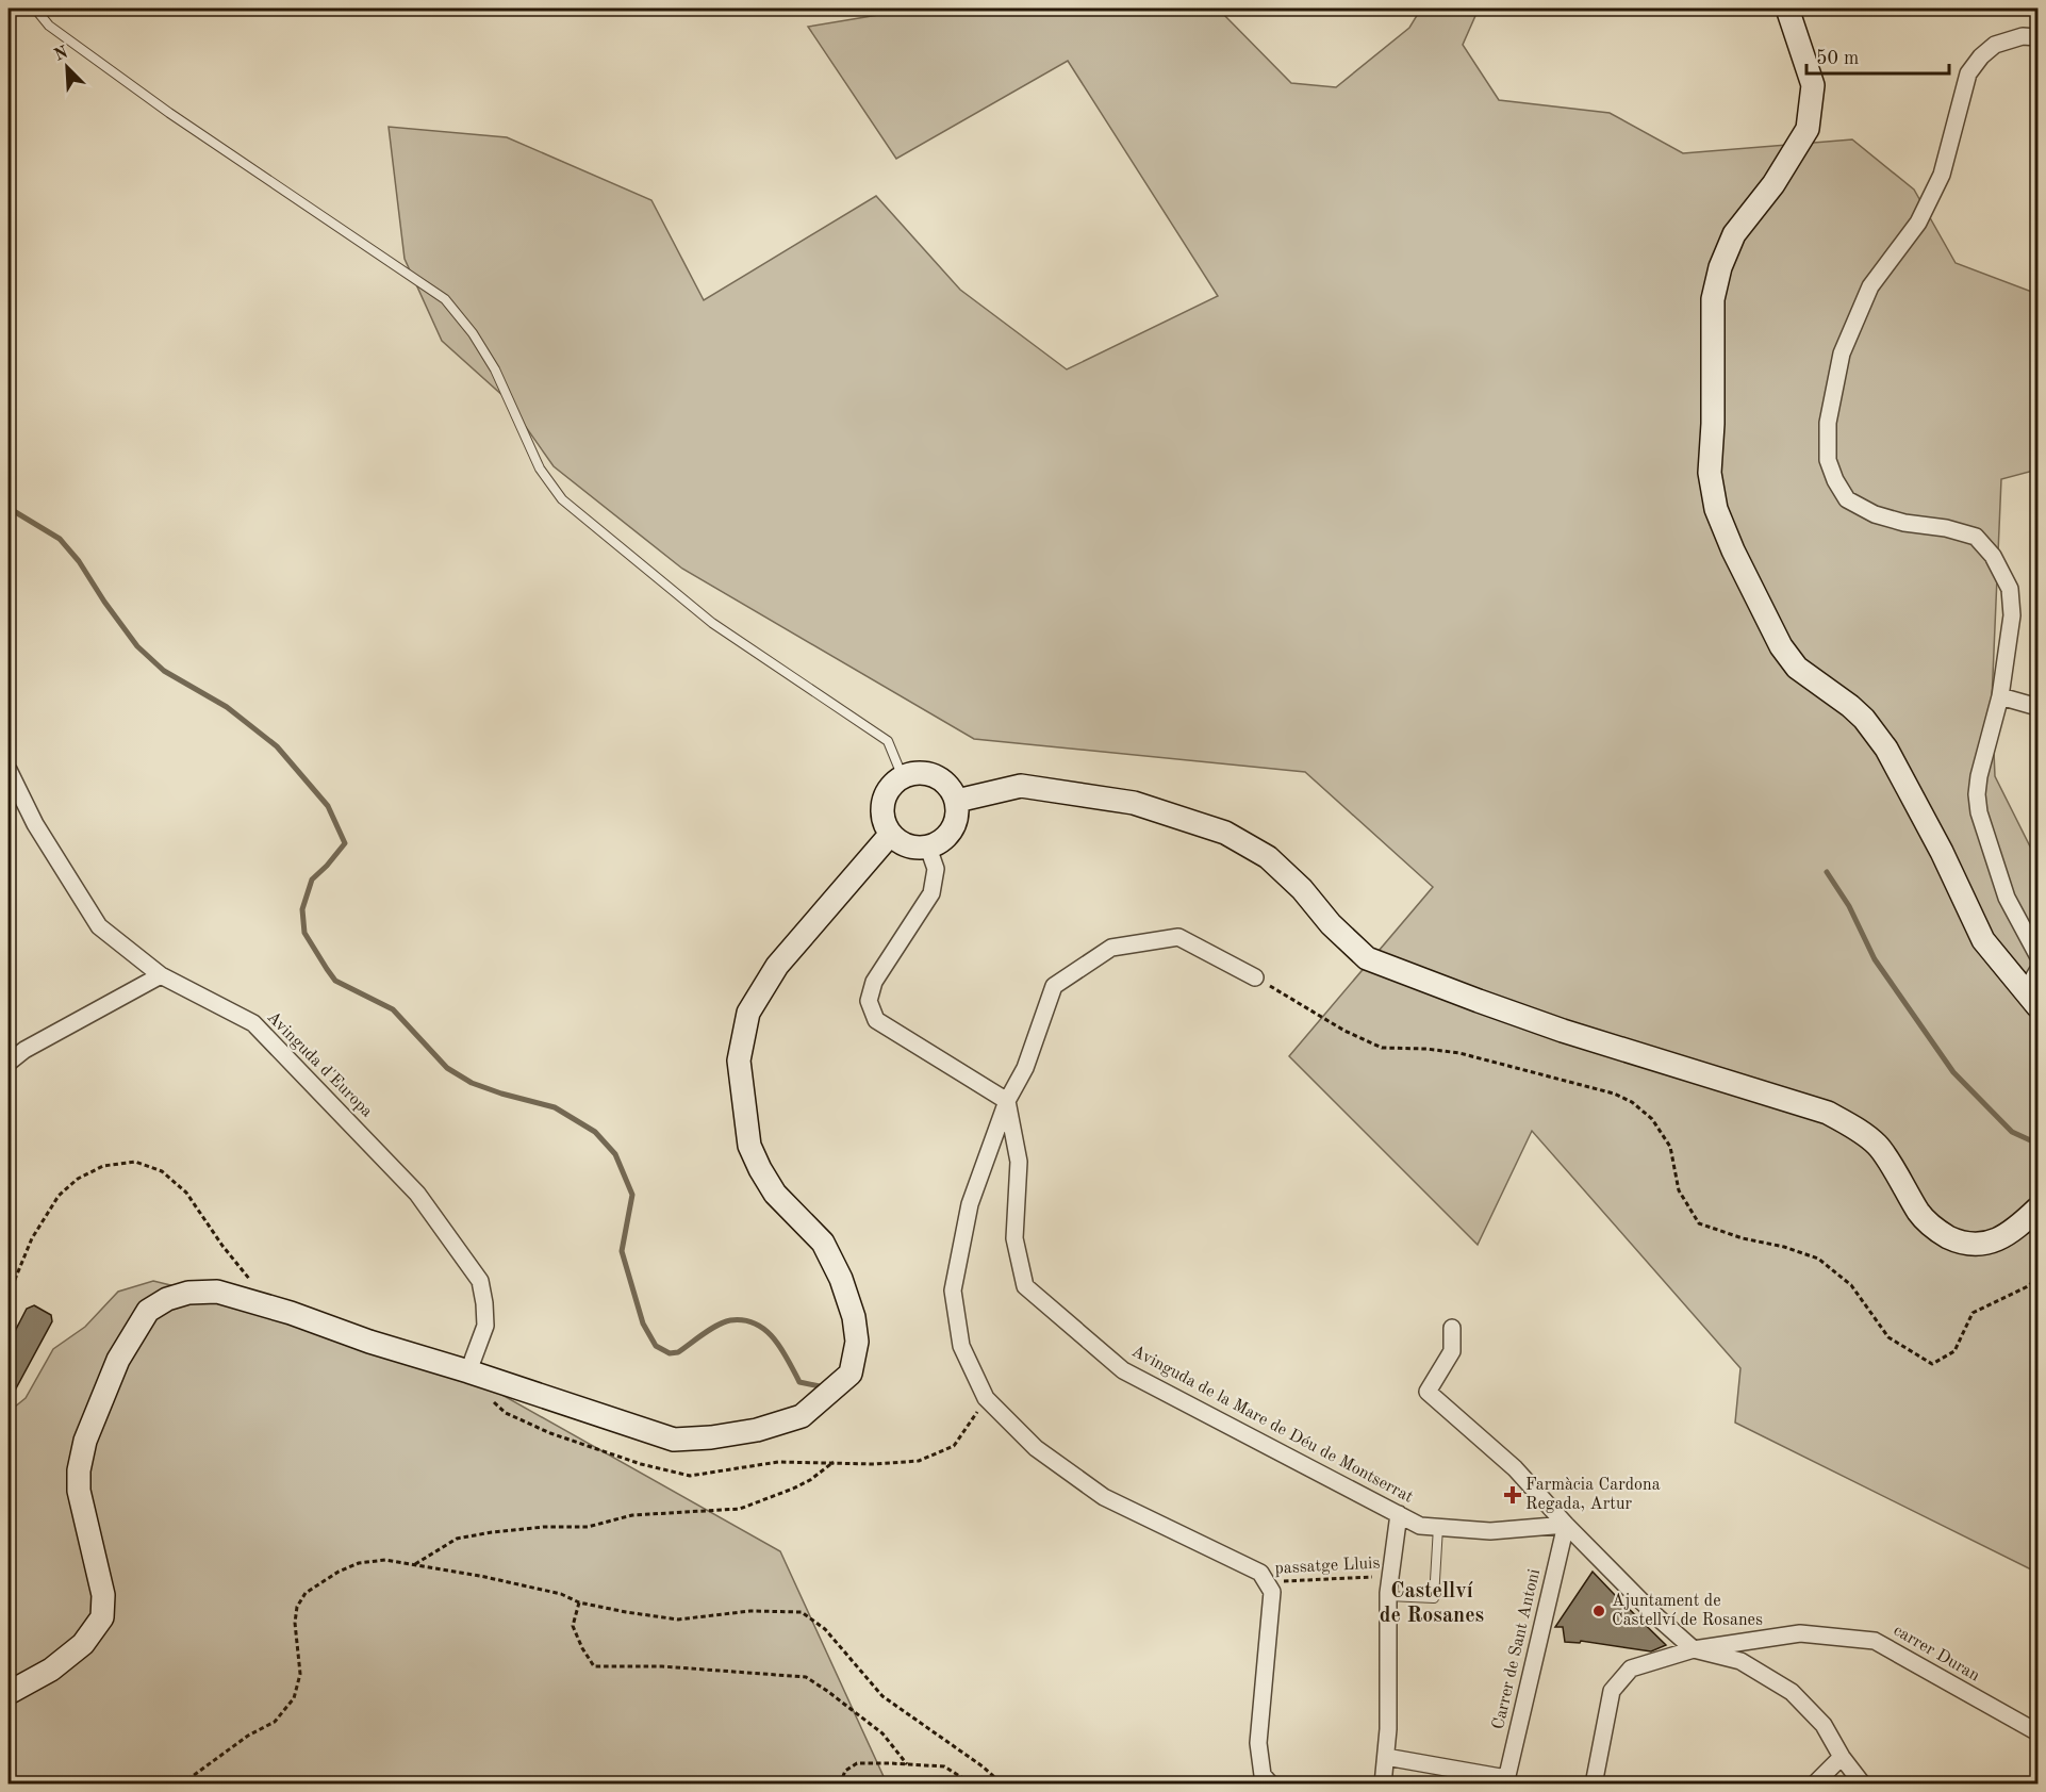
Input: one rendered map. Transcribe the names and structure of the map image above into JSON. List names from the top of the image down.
{
  "streets": {
    "street": [
      "Avinguda d'Europa",
      "Avinguda de la Mare de Déu de Montserrat",
      "Carrer de Sant Antoni",
      "carrer Duran"
    ],
    "path": ["passatge Lluis"]
  },
  "crossings": [
    ["Avinguda de la Mare de Déu de Montserrat", "Carrer de Sant Antoni"]
  ],
  "districts": ["Castellví de Rosanes"],
  "places": {
    "health": ["Farmàcia Cardona Regada, Artur"],
    "other": ["Ajuntament de Castellví de Rosanes"]
  },
  "scale_bar": "50 m",
  "north": "top left"
}
